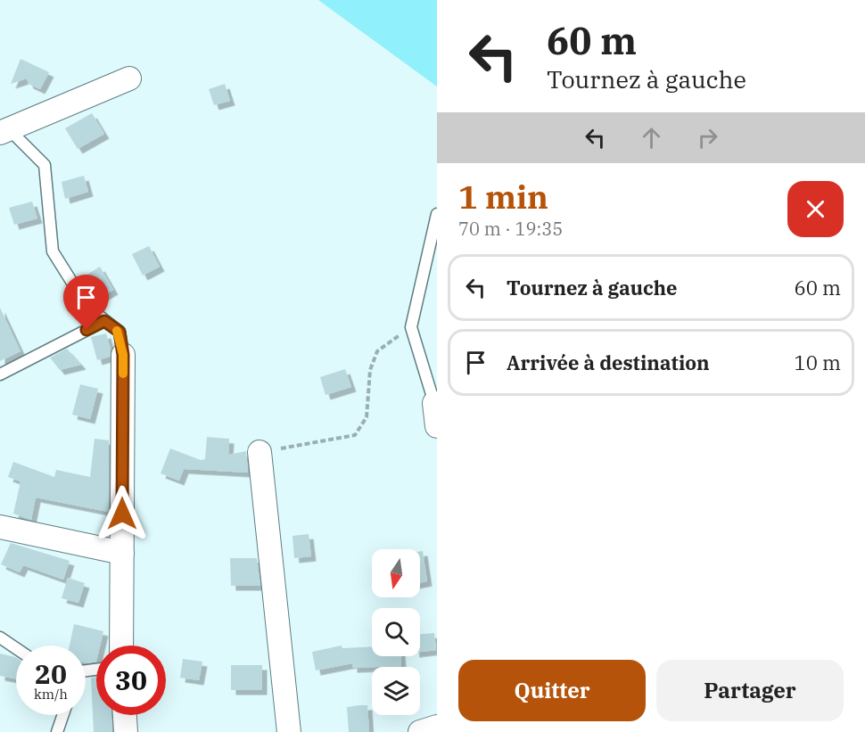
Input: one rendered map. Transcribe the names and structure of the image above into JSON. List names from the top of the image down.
{
  "north": "bottom",
  "page": {
    "turn": ["60 m", "Tournez à gauche"],
    "heading": ["1 min", "70 m · 19:35"],
    "list": [
      {
        "name": "Tournez à gauche",
        "value": "60 m"
      },
      {
        "name": "Arrivée à destination",
        "value": "10 m"
      }
    ],
    "speed": "20 km/h",
    "limit": "30",
    "buttons": ["Quitter", "Partager"]
  }
}
